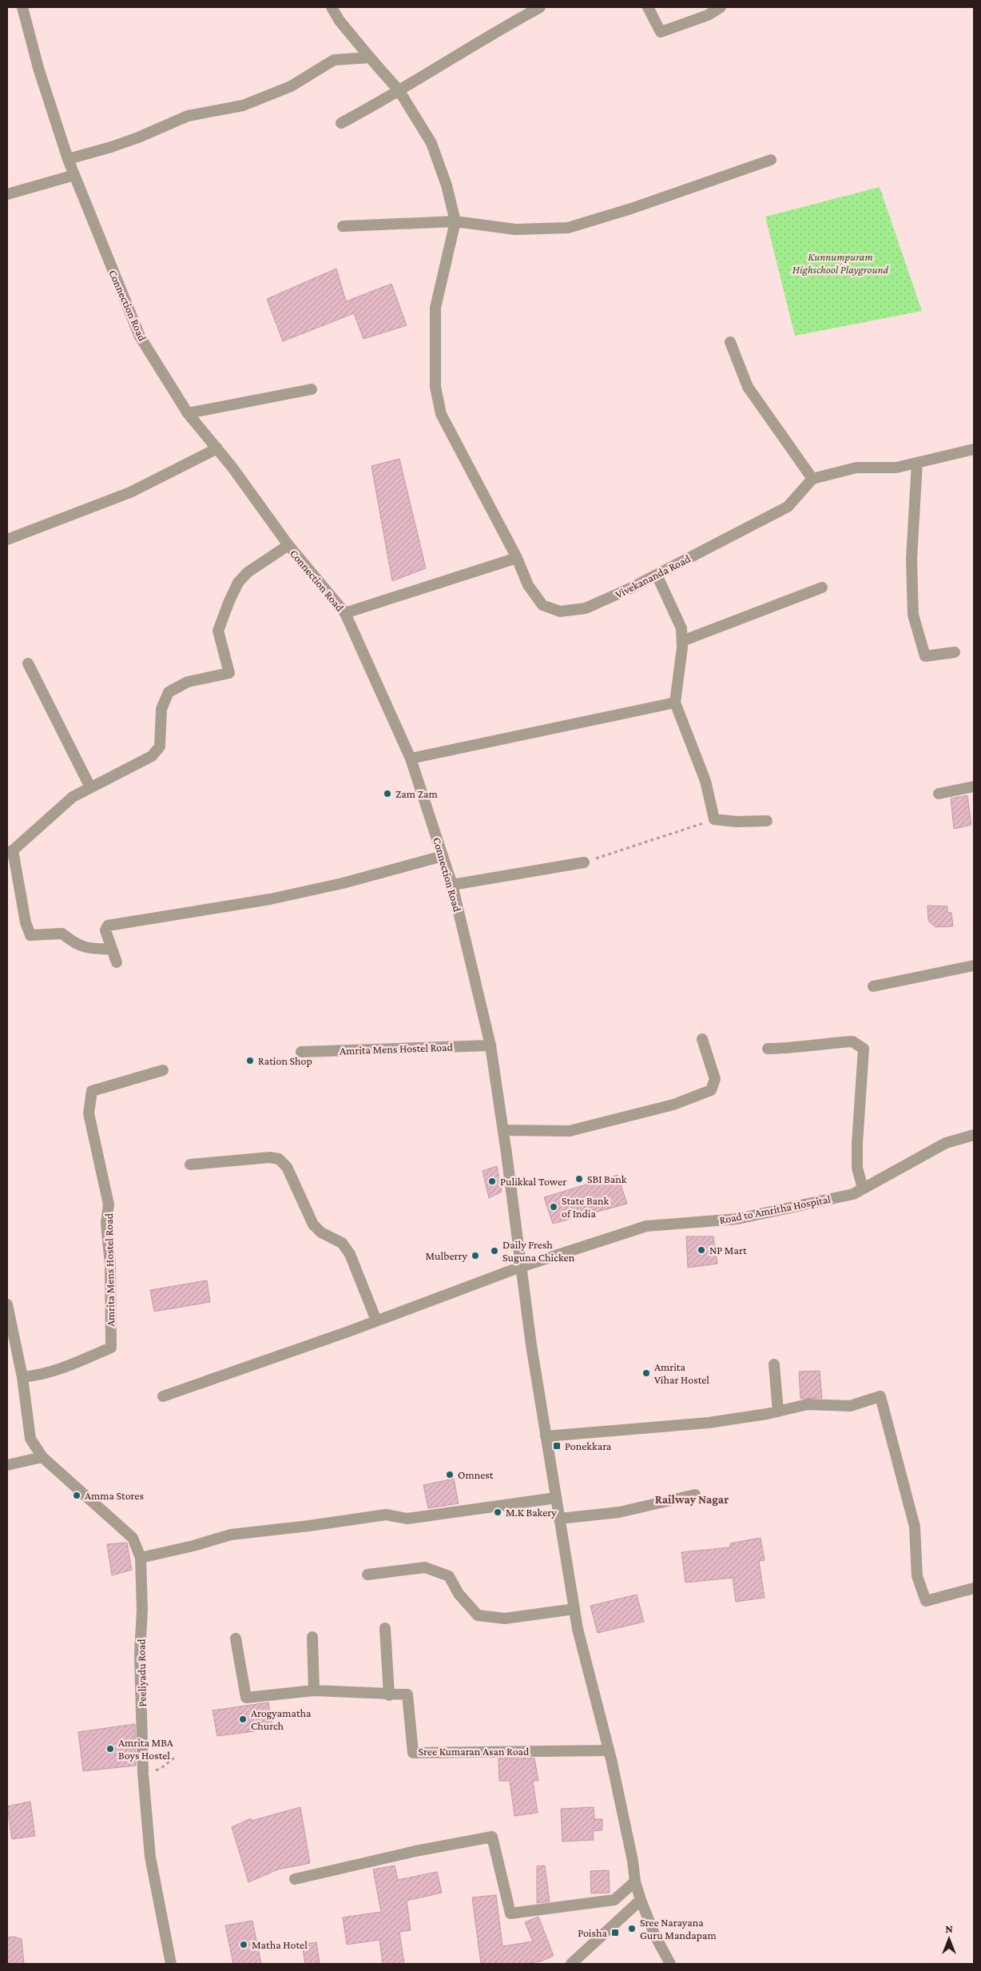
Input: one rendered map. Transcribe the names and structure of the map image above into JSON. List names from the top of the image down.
{
  "streets": {
    "street": [
      "Connection Road",
      "Vivekananda Road",
      "Amrita Mens Hostel Road",
      "Road to Amritha Hospital",
      "Peeliyadu Road",
      "Sree Kumaran Asan Road"
    ]
  },
  "crossings": [
    ["Connection Road", "Amrita Mens Hostel Road"],
    ["Connection Road", "Road to Amritha Hospital"],
    ["Connection Road", "Sree Kumaran Asan Road"]
  ],
  "districts": ["Railway Nagar"],
  "parks": ["Kunnumpuram Highschool Playground"],
  "places": {
    "other": [
      "Zam Zam",
      "Ration Shop",
      "SBI Bank",
      "Pulikkal Tower",
      "State Bank of India",
      "NP Mart",
      "Daily Fresh Suguna Chicken",
      "Mulberry",
      "Amrita Vihar Hostel",
      "Omnest",
      "Amma Stores",
      "M.K Bakery",
      "Arogyamatha Church",
      "Amrita MBA Boys Hostel",
      "Sree Narayana Guru Mandapam",
      "Matha Hotel"
    ],
    "transit": ["Ponekkara", "Poisha"]
  },
  "north": "top"
}
